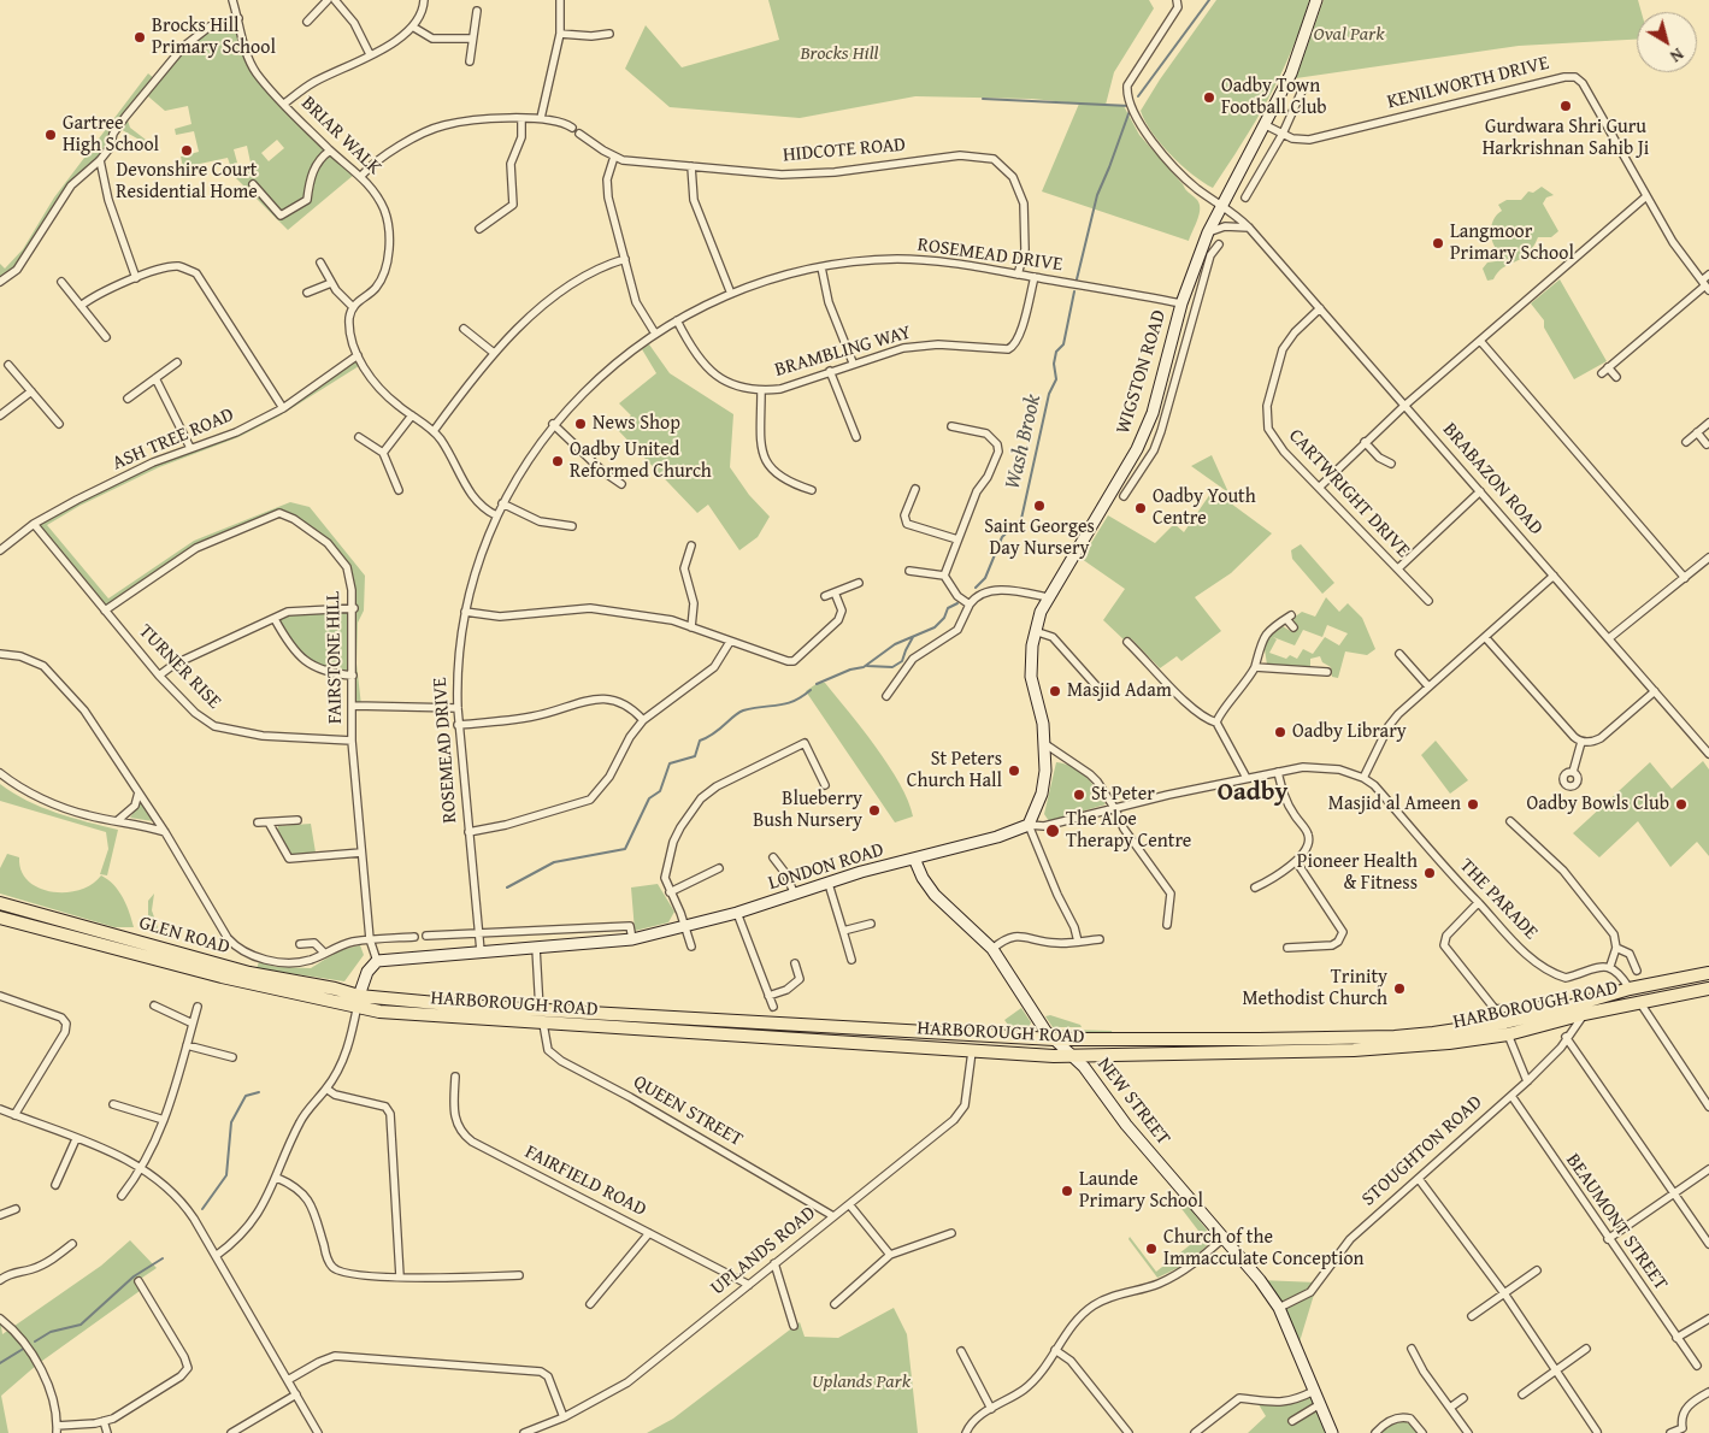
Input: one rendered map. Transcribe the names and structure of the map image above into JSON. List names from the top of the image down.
{
  "streets": {
    "highway": ["GLEN ROAD", "HARBOROUGH ROAD"],
    "main road": ["WIGSTON ROAD", "LONDON ROAD", "NEW STREET"],
    "street": [
      "KENILWORTH DRIVE",
      "BRIAR WALK",
      "HIDCOTE ROAD",
      "ROSEMEAD DRIVE",
      "BRAMBLING WAY",
      "ASH TREE ROAD",
      "BRABAZON ROAD",
      "CARTWRIGHT DRIVE",
      "FAIRSTONE HILL",
      "TURNER RISE",
      "THE PARADE",
      "QUEEN STREET",
      "STOUGHTON ROAD",
      "FAIRFIELD ROAD",
      "BEAUMONT STREET",
      "UPLANDS ROAD"
    ]
  },
  "crossings": [
    ["KENILWORTH DRIVE", "WIGSTON ROAD"],
    ["HIDCOTE ROAD", "ROSEMEAD DRIVE"],
    ["ROSEMEAD DRIVE", "BRAMBLING WAY"],
    ["ROSEMEAD DRIVE", "WIGSTON ROAD"],
    ["ROSEMEAD DRIVE", "LONDON ROAD"],
    ["WIGSTON ROAD", "BRABAZON ROAD"],
    ["WIGSTON ROAD", "LONDON ROAD"],
    ["ASH TREE ROAD", "TURNER RISE"],
    ["BRABAZON ROAD", "CARTWRIGHT DRIVE"],
    ["FAIRSTONE HILL", "TURNER RISE"],
    ["FAIRSTONE HILL", "LONDON ROAD"],
    ["LONDON ROAD", "NEW STREET"],
    ["GLEN ROAD", "HARBOROUGH ROAD"],
    ["HARBOROUGH ROAD", "NEW STREET"],
    ["HARBOROUGH ROAD", "QUEEN STREET"],
    ["HARBOROUGH ROAD", "STOUGHTON ROAD"],
    ["HARBOROUGH ROAD", "UPLANDS ROAD"],
    ["NEW STREET", "STOUGHTON ROAD"],
    ["QUEEN STREET", "UPLANDS ROAD"],
    ["STOUGHTON ROAD", "BEAUMONT STREET"],
    ["FAIRFIELD ROAD", "UPLANDS ROAD"]
  ],
  "districts": ["Oadby"],
  "water": ["Wash Brook"],
  "parks": ["Oval Park", "Brocks Hill", "Uplands Park"],
  "places": [
    "Brocks Hill Primary School",
    "Oadby Town Football Club",
    "Gurdwara Shri Guru Harkrishnan Sahib Ji",
    "Gartree High School",
    "Devonshire Court Residential Home",
    "Langmoor Primary School",
    "News Shop",
    "Oadby United Reformed Church",
    "Saint Georges Day Nursery",
    "Oadby Youth Centre",
    "Masjid Adam",
    "Oadby Library",
    "St Peters Church Hall",
    "St Peter",
    "Masjid al Ameen",
    "Oadby Bowls Club",
    "Blueberry Bush Nursery",
    "The Aloe Therapy Centre",
    "Pioneer Health & Fitness",
    "Trinity Methodist Church",
    "Launde Primary School",
    "Church of the Immacculate Conception"
  ],
  "north": "bottom right"
}
